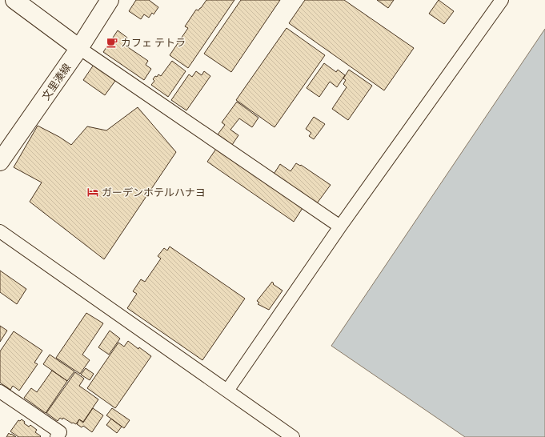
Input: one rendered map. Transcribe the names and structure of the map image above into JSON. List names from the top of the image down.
{
  "streets": {
    "main road": ["文里湊線"]
  },
  "places": {
    "cafe": ["カフェ テトラ"],
    "hotel": ["ガーデンホテルハナヨ"]
  }
}
